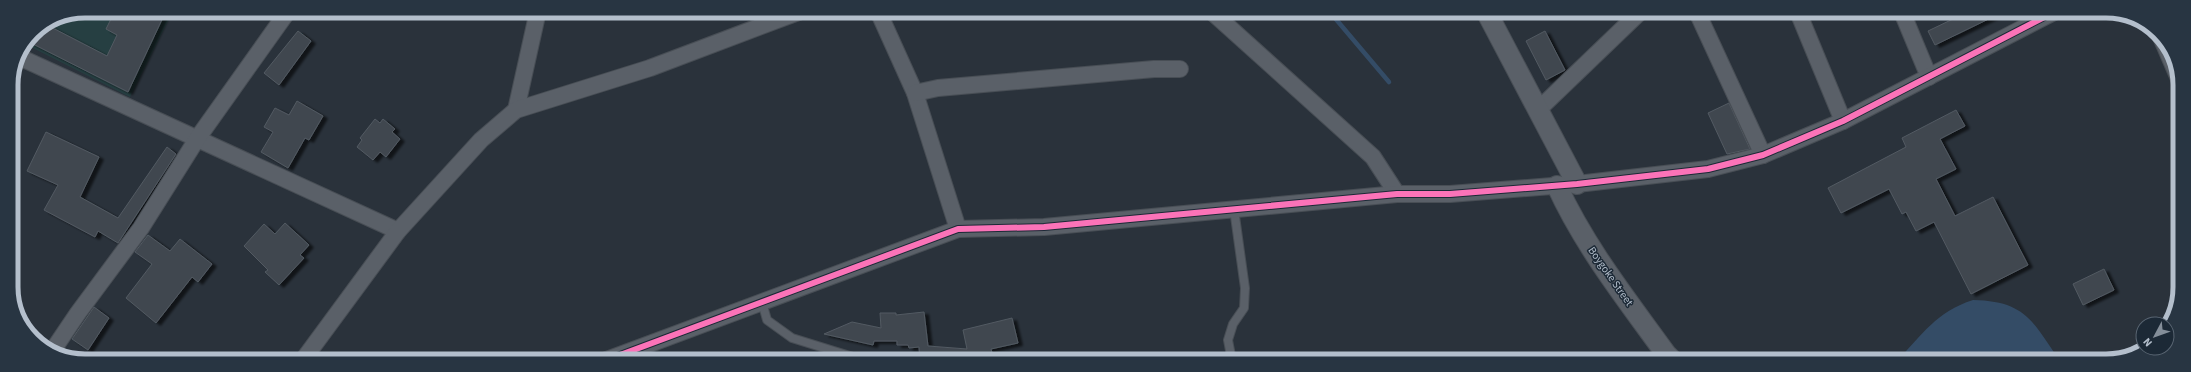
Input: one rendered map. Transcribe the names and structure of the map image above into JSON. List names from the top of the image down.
{
  "streets": {
    "street": ["Boygoke Street"]
  },
  "north": "bottom left"
}
